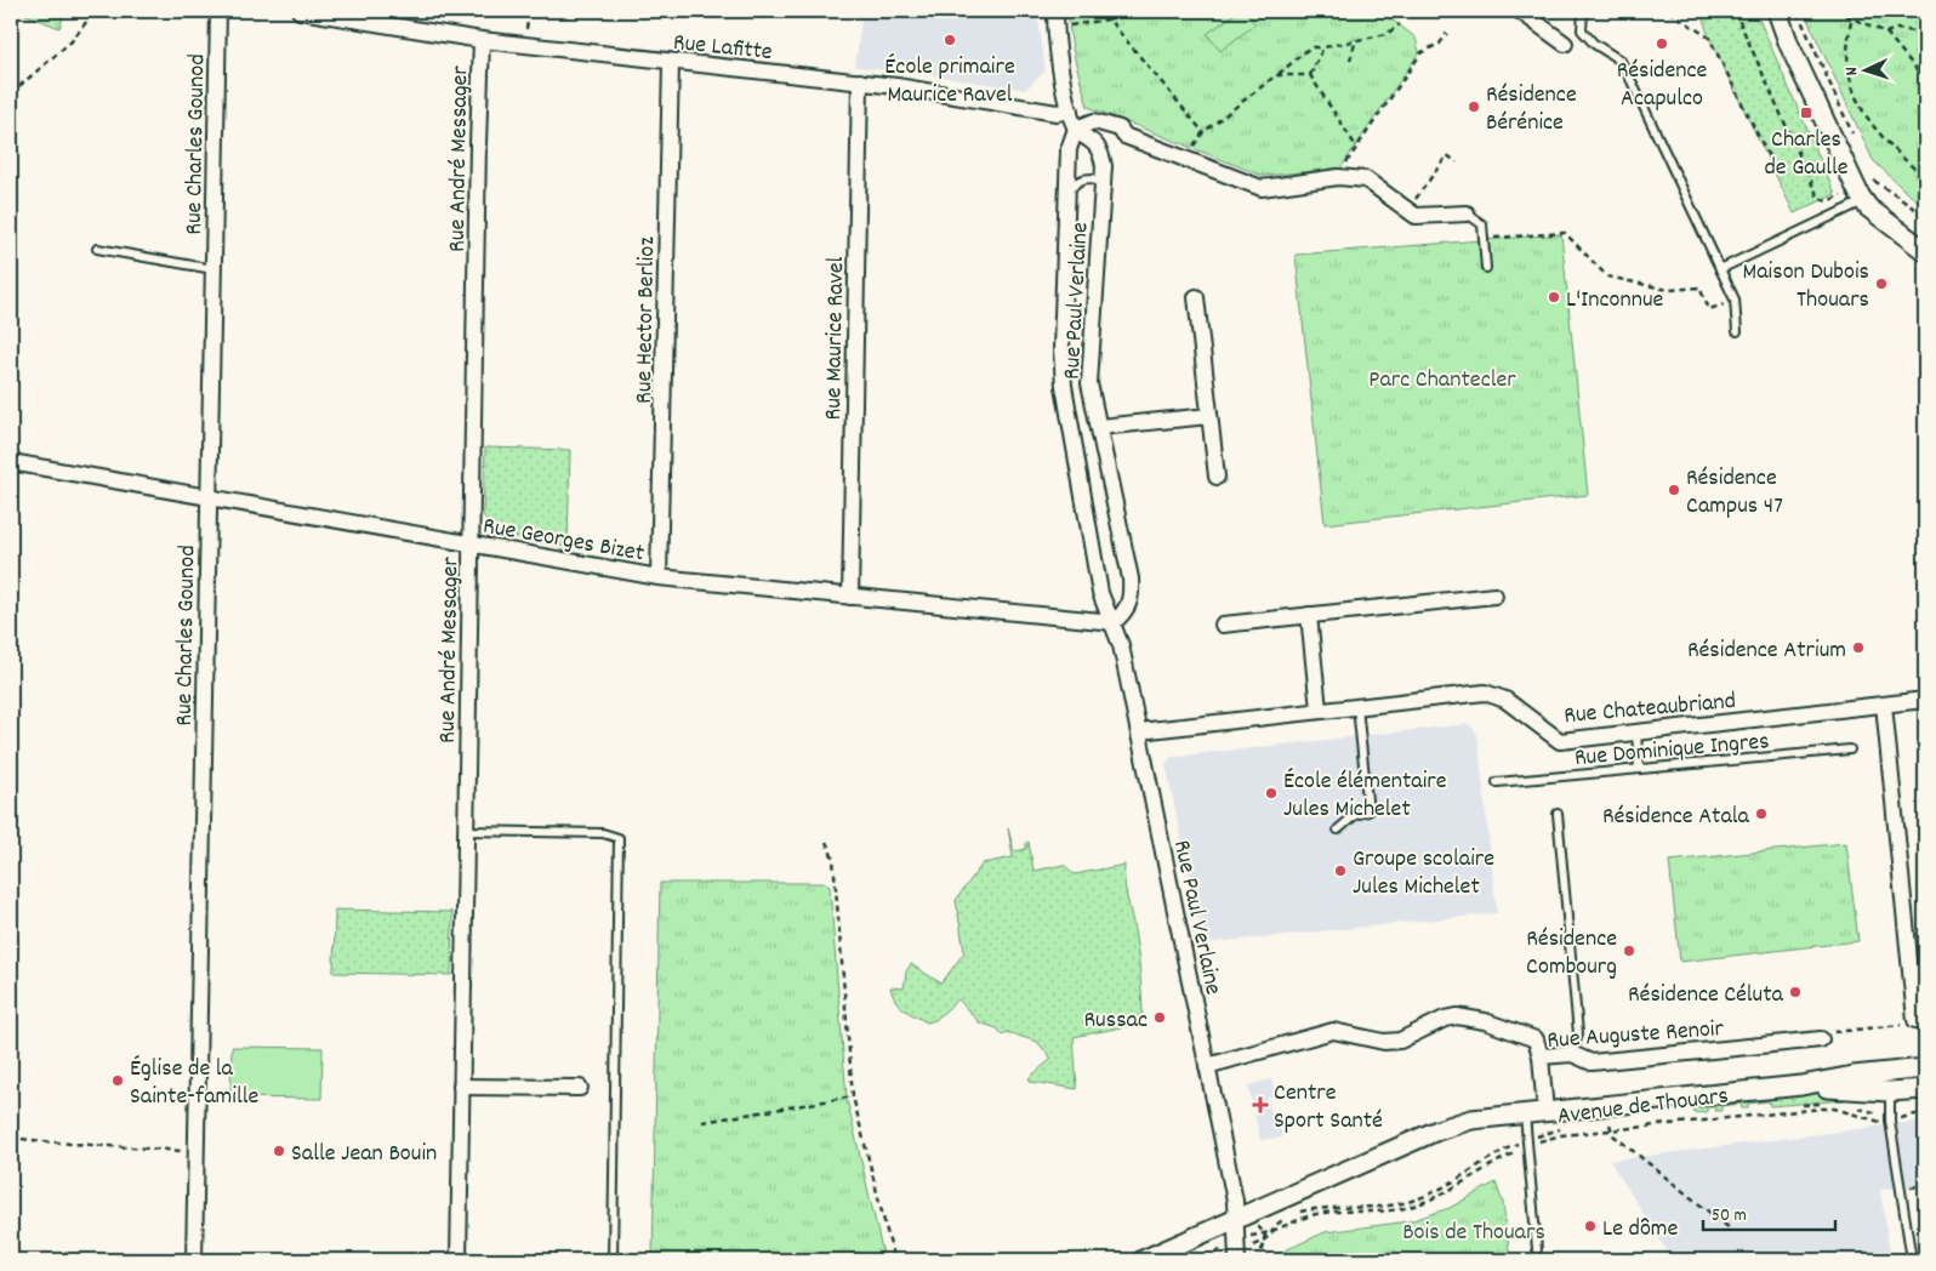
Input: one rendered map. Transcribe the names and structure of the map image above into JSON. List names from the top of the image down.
{
  "streets": {
    "street": [
      "Rue Lafitte",
      "Rue Charles Gounod",
      "Rue André Messager",
      "Rue Paul Verlaine",
      "Rue Hector Berlioz",
      "Rue Maurice Ravel",
      "Rue Georges Bizet",
      "Rue Chateaubriand",
      "Rue Auguste Renoir",
      "Avenue de Thouars"
    ],
    "lane": ["Rue Dominique Ingres"]
  },
  "crossings": [
    ["Rue Lafitte", "Rue André Messager"],
    ["Rue Lafitte", "Rue Hector Berlioz"],
    ["Rue Lafitte", "Rue Maurice Ravel"],
    ["Rue Charles Gounod", "Rue Georges Bizet"],
    ["Rue André Messager", "Rue Georges Bizet"],
    ["Rue Paul Verlaine", "Rue Georges Bizet"],
    ["Rue Paul Verlaine", "Rue Chateaubriand"],
    ["Rue Paul Verlaine", "Avenue de Thouars"],
    ["Rue Hector Berlioz", "Rue Georges Bizet"],
    ["Rue Maurice Ravel", "Rue Georges Bizet"],
    ["Rue Auguste Renoir", "Avenue de Thouars"]
  ],
  "parks": ["Parc Chantecler", "Bois de Thouars"],
  "places": {
    "other": [
      "École primaire Maurice Ravel",
      "Résidence Acapulco",
      "Résidence Bérénice",
      "Maison Dubois Thouars",
      "L'Inconnue",
      "Résidence Campus 47",
      "Résidence Atrium",
      "École élémentaire Jules Michelet",
      "Résidence Atala",
      "Groupe scolaire Jules Michelet",
      "Résidence Combourg",
      "Résidence Céluta",
      "Russac",
      "Église de la Sainte-famille",
      "Salle Jean Bouin",
      "Le dôme"
    ],
    "transit": ["Charles de Gaulle"],
    "health": ["Centre Sport Santé"]
  },
  "scale_bar": "50 m",
  "north": "left"
}
